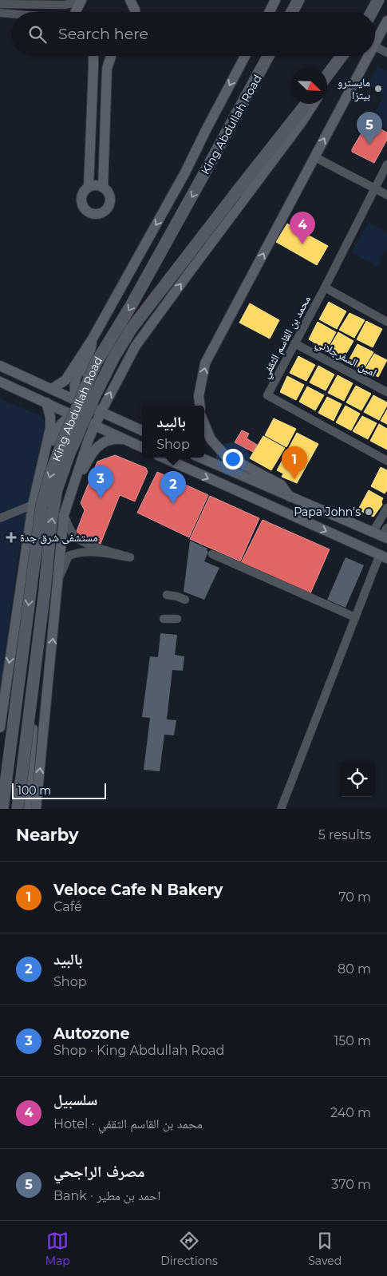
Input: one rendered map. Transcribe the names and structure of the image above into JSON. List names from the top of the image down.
{
  "streets": {
    "highway": ["King Abdullah Road"],
    "street": ["محمد بن القاسم الثقفي", "امين السفرجلاني"]
  },
  "crossings": [
    ["محمد بن القاسم الثقفي", "امين السفرجلاني"]
  ],
  "places": {
    "other": ["مايسترو بيتزا", "Papa John's"],
    "health": ["مستشفى شرق جدة"]
  },
  "scale_bar": "100 m",
  "north": "bottom right",
  "page": {
    "search": "Search here",
    "pins": [
      "5",
      "4",
      "1",
      "3",
      "2"
    ],
    "popup": ["بالبيد", "Shop"],
    "scale": "100 m",
    "heading": ["Nearby", "5 results"],
    "list": [
      {
        "mark": "1",
        "name": "Veloce Cafe N Bakery",
        "note": "Café",
        "value": "70 m"
      },
      {
        "mark": "2",
        "name": "بالبيد",
        "note": "Shop",
        "value": "80 m"
      },
      {
        "mark": "3",
        "name": "Autozone",
        "note": "Shop · King Abdullah Road",
        "value": "150 m"
      },
      {
        "mark": "4",
        "name": "سلسبيل",
        "note": "Hotel · محمد بن القاسم الثقفي",
        "value": "240 m"
      },
      {
        "mark": "5",
        "name": "مصرف الراجحي",
        "note": "Bank · احمد بن مطير",
        "value": "370 m"
      }
    ],
    "nav": ["Map", "Directions", "Saved"]
  }
}
